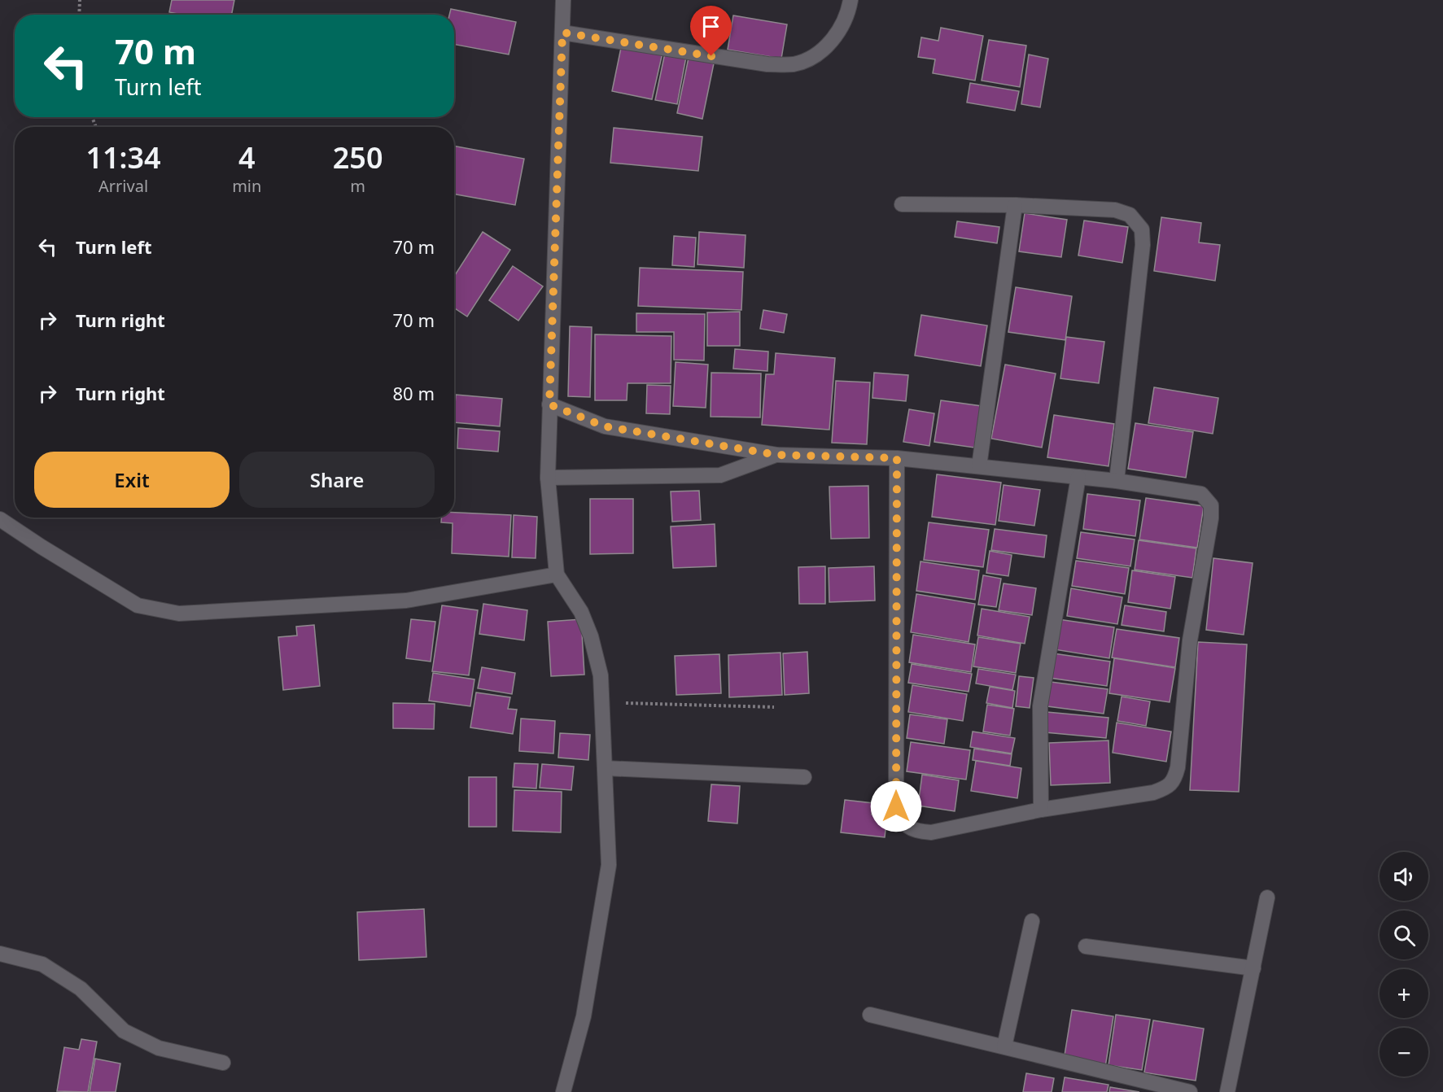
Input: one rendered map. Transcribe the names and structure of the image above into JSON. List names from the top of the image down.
{
  "page": {
    "turn": ["70 m", "Turn left"],
    "eta": [
      "11:34",
      "Arrival",
      "4",
      "min",
      "250",
      "m"
    ],
    "list": [
      {
        "name": "Turn left",
        "value": "70 m"
      },
      {
        "name": "Turn right",
        "value": "70 m"
      },
      {
        "name": "Turn right",
        "value": "80 m"
      }
    ],
    "buttons": ["Exit", "Share"],
    "map_buttons": ["+", "−"]
  }
}
